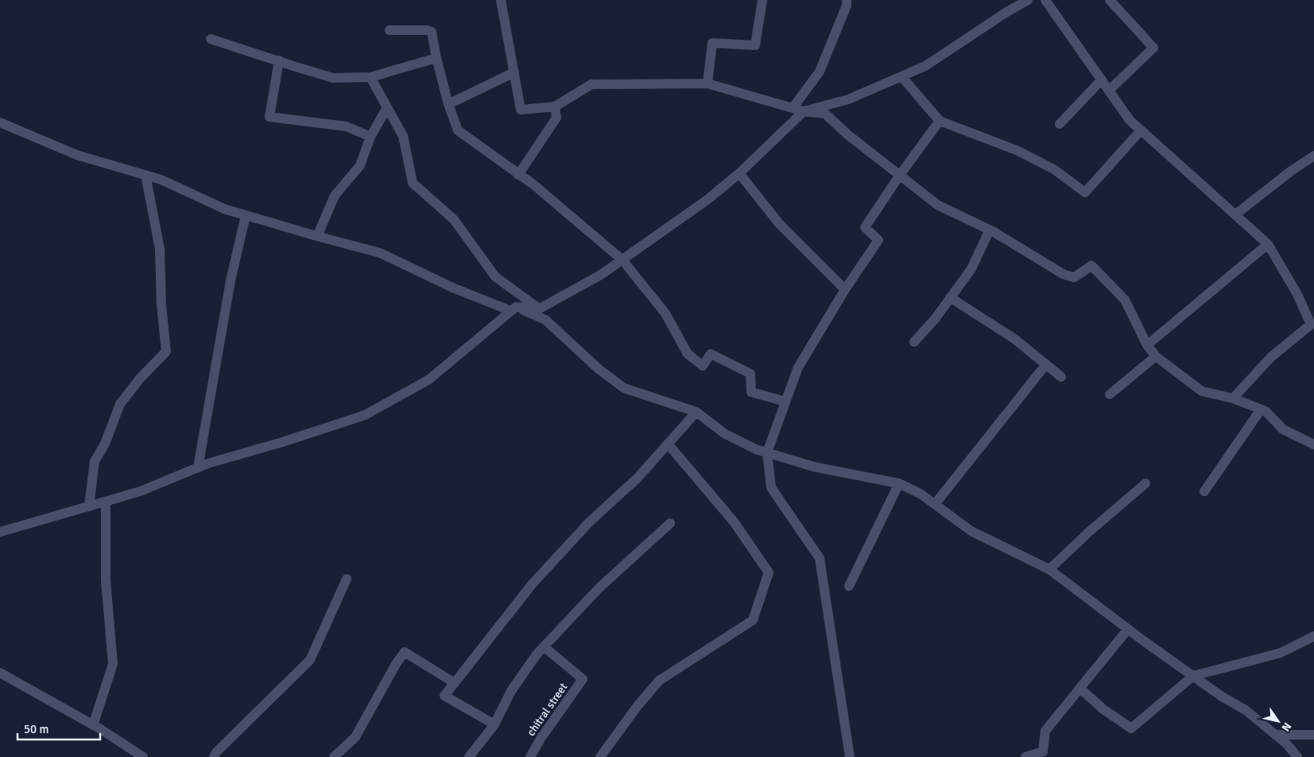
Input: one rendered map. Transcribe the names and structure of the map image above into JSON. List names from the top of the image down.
{
  "streets": {
    "street": ["chitral street"]
  },
  "scale_bar": "50 m",
  "north": "bottom right"
}
